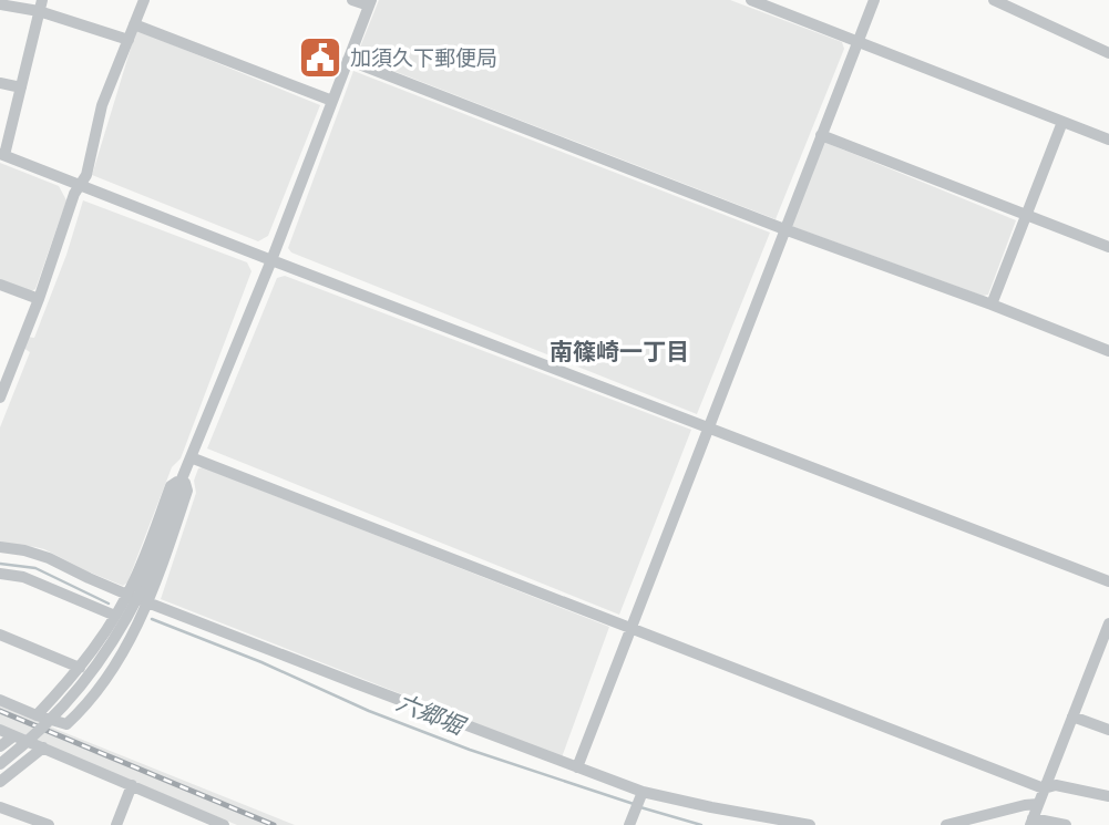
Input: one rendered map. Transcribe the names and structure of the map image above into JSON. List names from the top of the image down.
{
  "districts": ["南篠崎一丁目"],
  "water": ["六郷堀"],
  "places": {
    "public building": ["加須久下郵便局"]
  }
}
